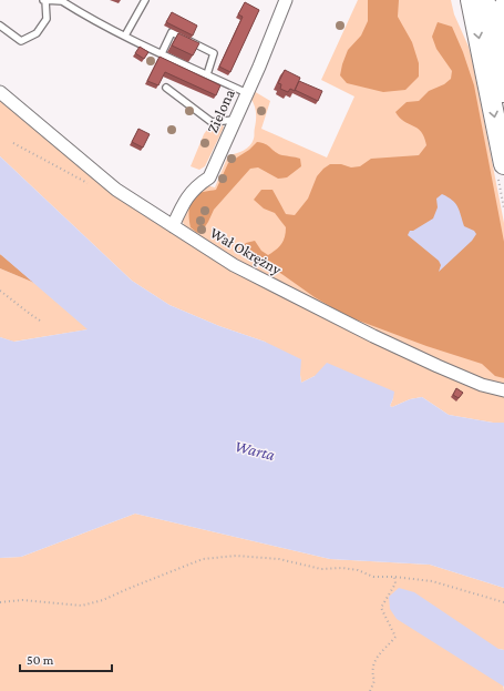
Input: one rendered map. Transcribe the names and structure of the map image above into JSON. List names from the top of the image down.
{
  "streets": {
    "street": ["Zielona", "Wał Okrężny"]
  },
  "crossings": [
    ["Zielona", "Wał Okrężny"]
  ],
  "water": ["Warta"],
  "scale_bar": "50 m"
}
